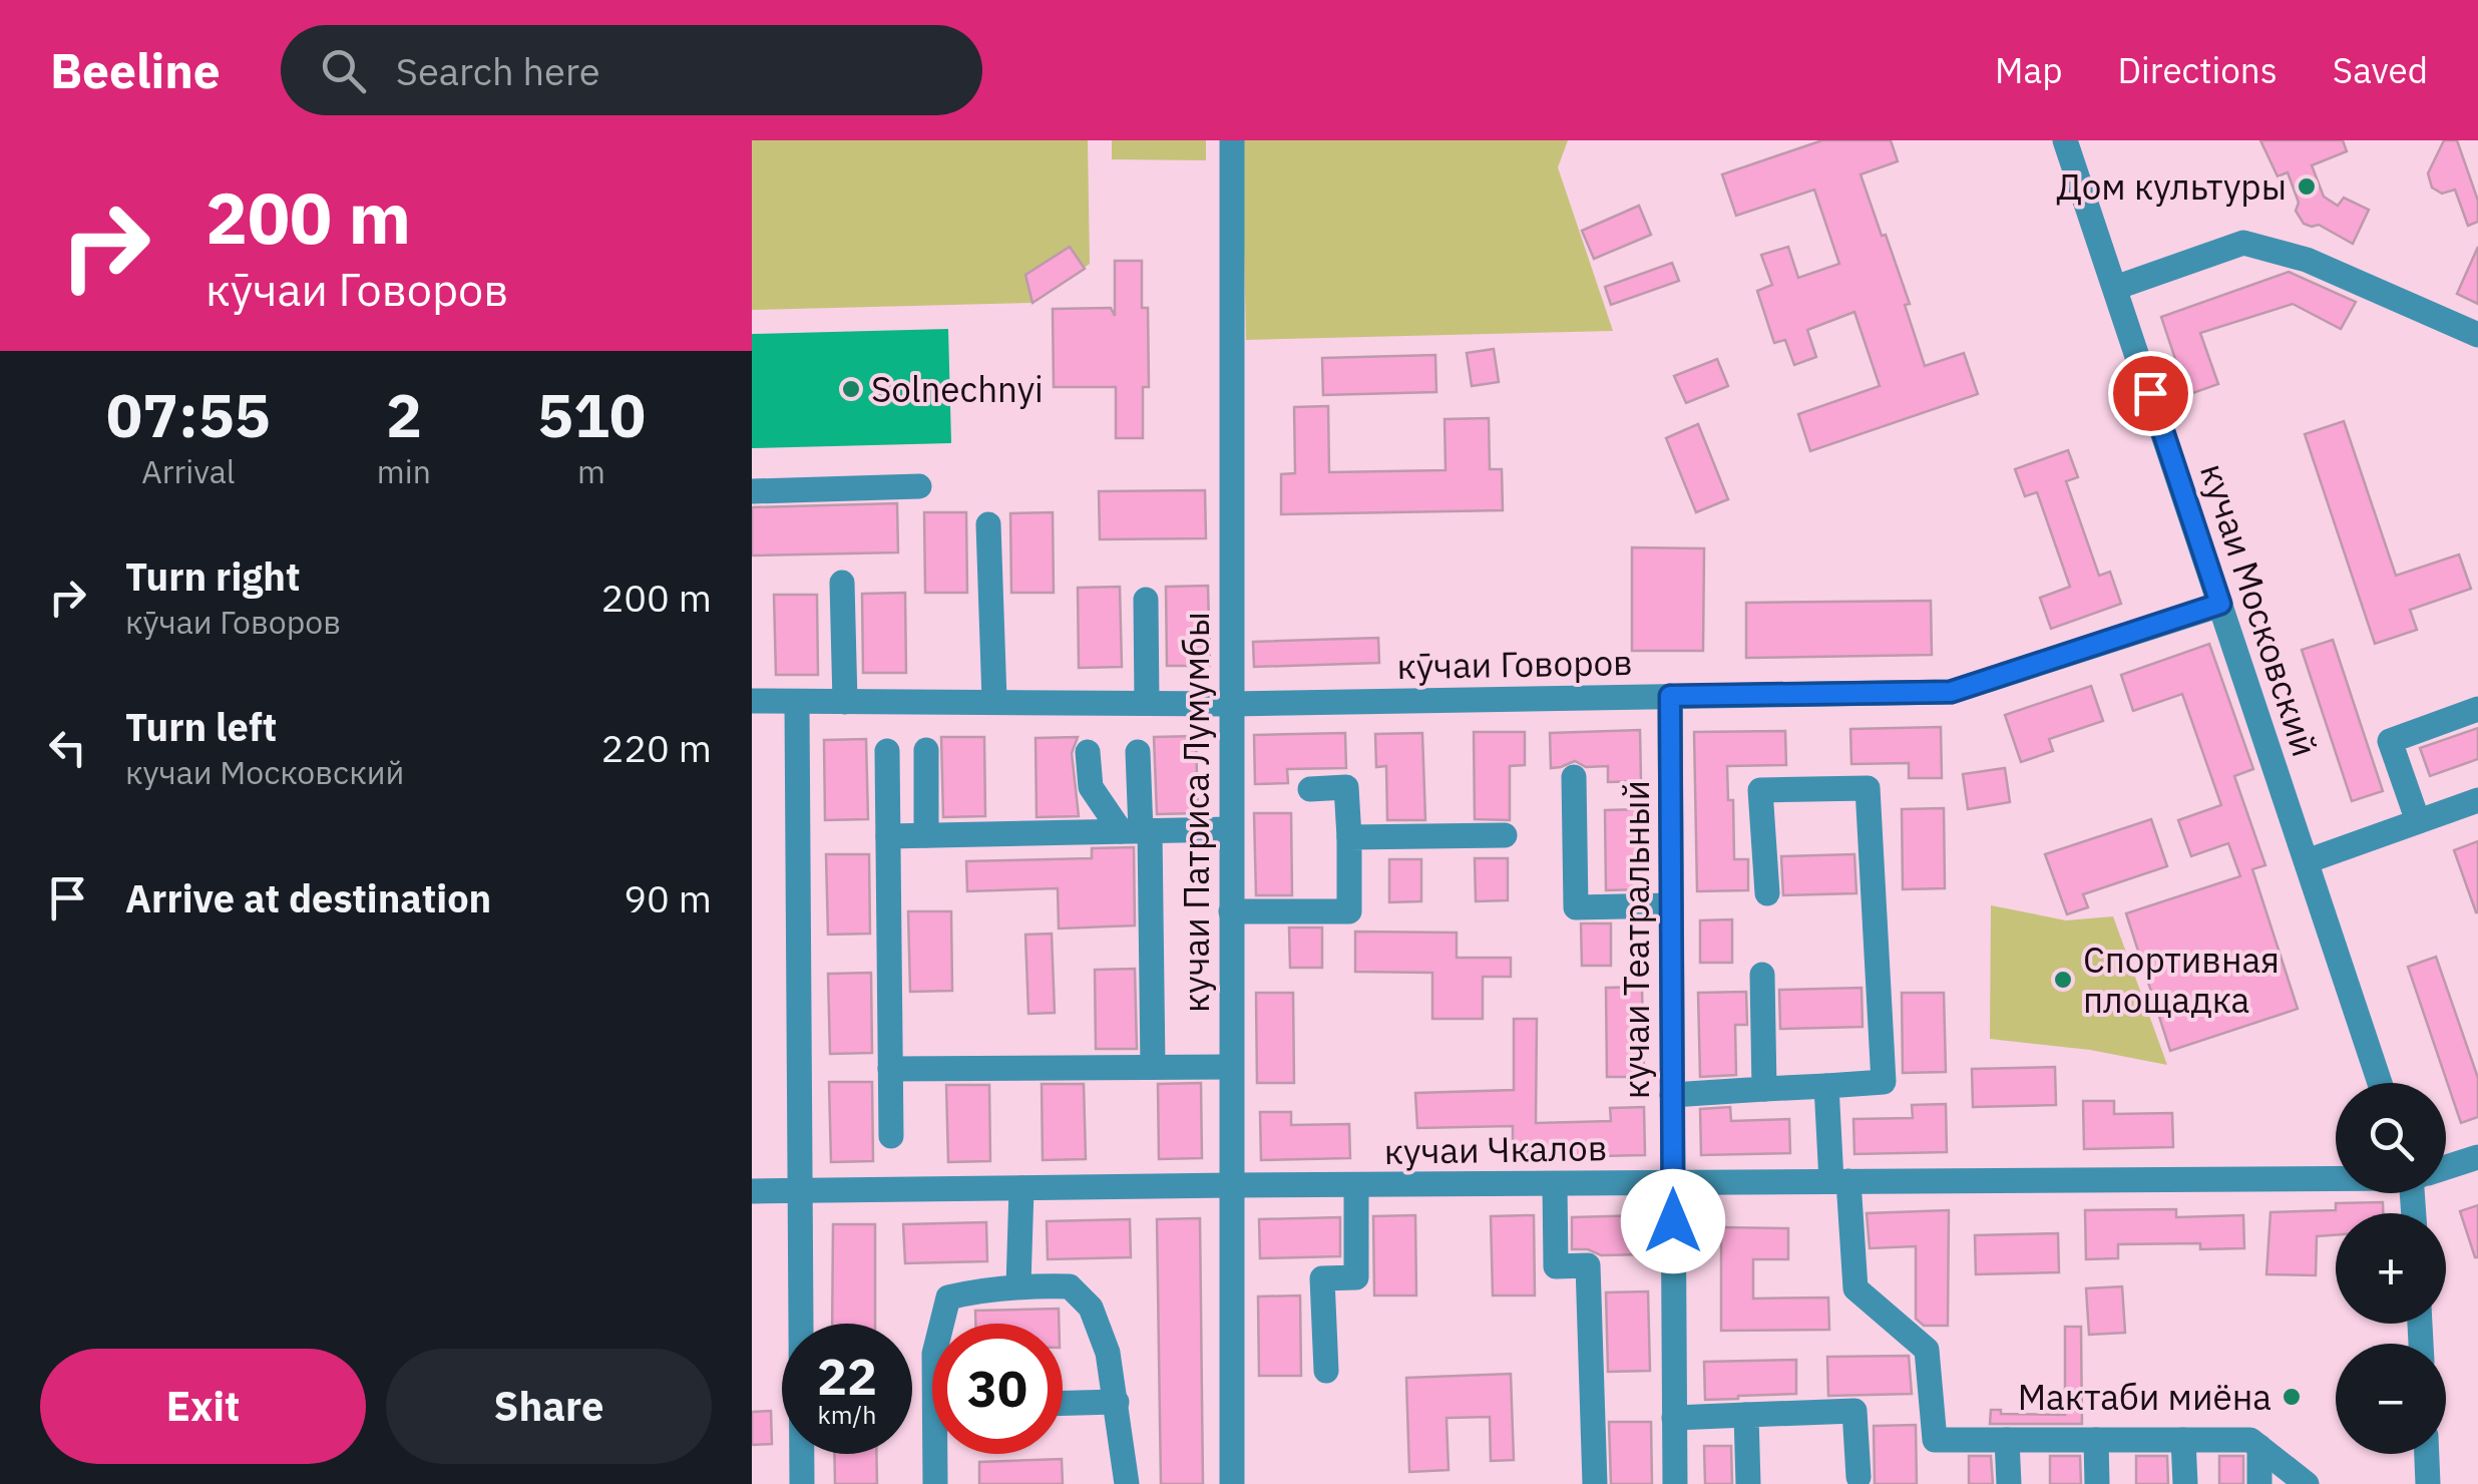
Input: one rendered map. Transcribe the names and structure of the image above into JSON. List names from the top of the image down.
{
  "streets": {
    "street": [
      "кучаи Московский",
      "кӯчаи Говоров",
      "кучаи Патриса Лумумбы",
      "кучаи Театральный",
      "кучаи Чкалов"
    ]
  },
  "crossings": [
    ["кучаи Московский", "кӯчаи Говоров"],
    ["кӯчаи Говоров", "кучаи Патриса Лумумбы"],
    ["кӯчаи Говоров", "кучаи Театральный"],
    ["кучаи Патриса Лумумбы", "кучаи Чкалов"],
    ["кучаи Театральный", "кучаи Чкалов"]
  ],
  "places": [
    "Дом культуры",
    "Solnechnyi",
    "Спортивная площадка",
    "Мактаби миёна"
  ],
  "page": {
    "header": "Beeline",
    "search": "Search here",
    "nav": ["Map", "Directions", "Saved"],
    "turn": ["200 m", "кӯчаи Говоров"],
    "eta": [
      "07:55",
      "Arrival",
      "2",
      "min",
      "510",
      "m"
    ],
    "list": [
      {
        "name": "Turn right",
        "note": "кӯчаи Говоров",
        "value": "200 m"
      },
      {
        "name": "Turn left",
        "note": "кучаи Московский",
        "value": "220 m"
      },
      {
        "name": "Arrive at destination",
        "value": "90 m"
      }
    ],
    "map_buttons": ["+", "−"],
    "speed": "22 km/h",
    "limit": "30",
    "buttons": ["Exit", "Share"]
  }
}
